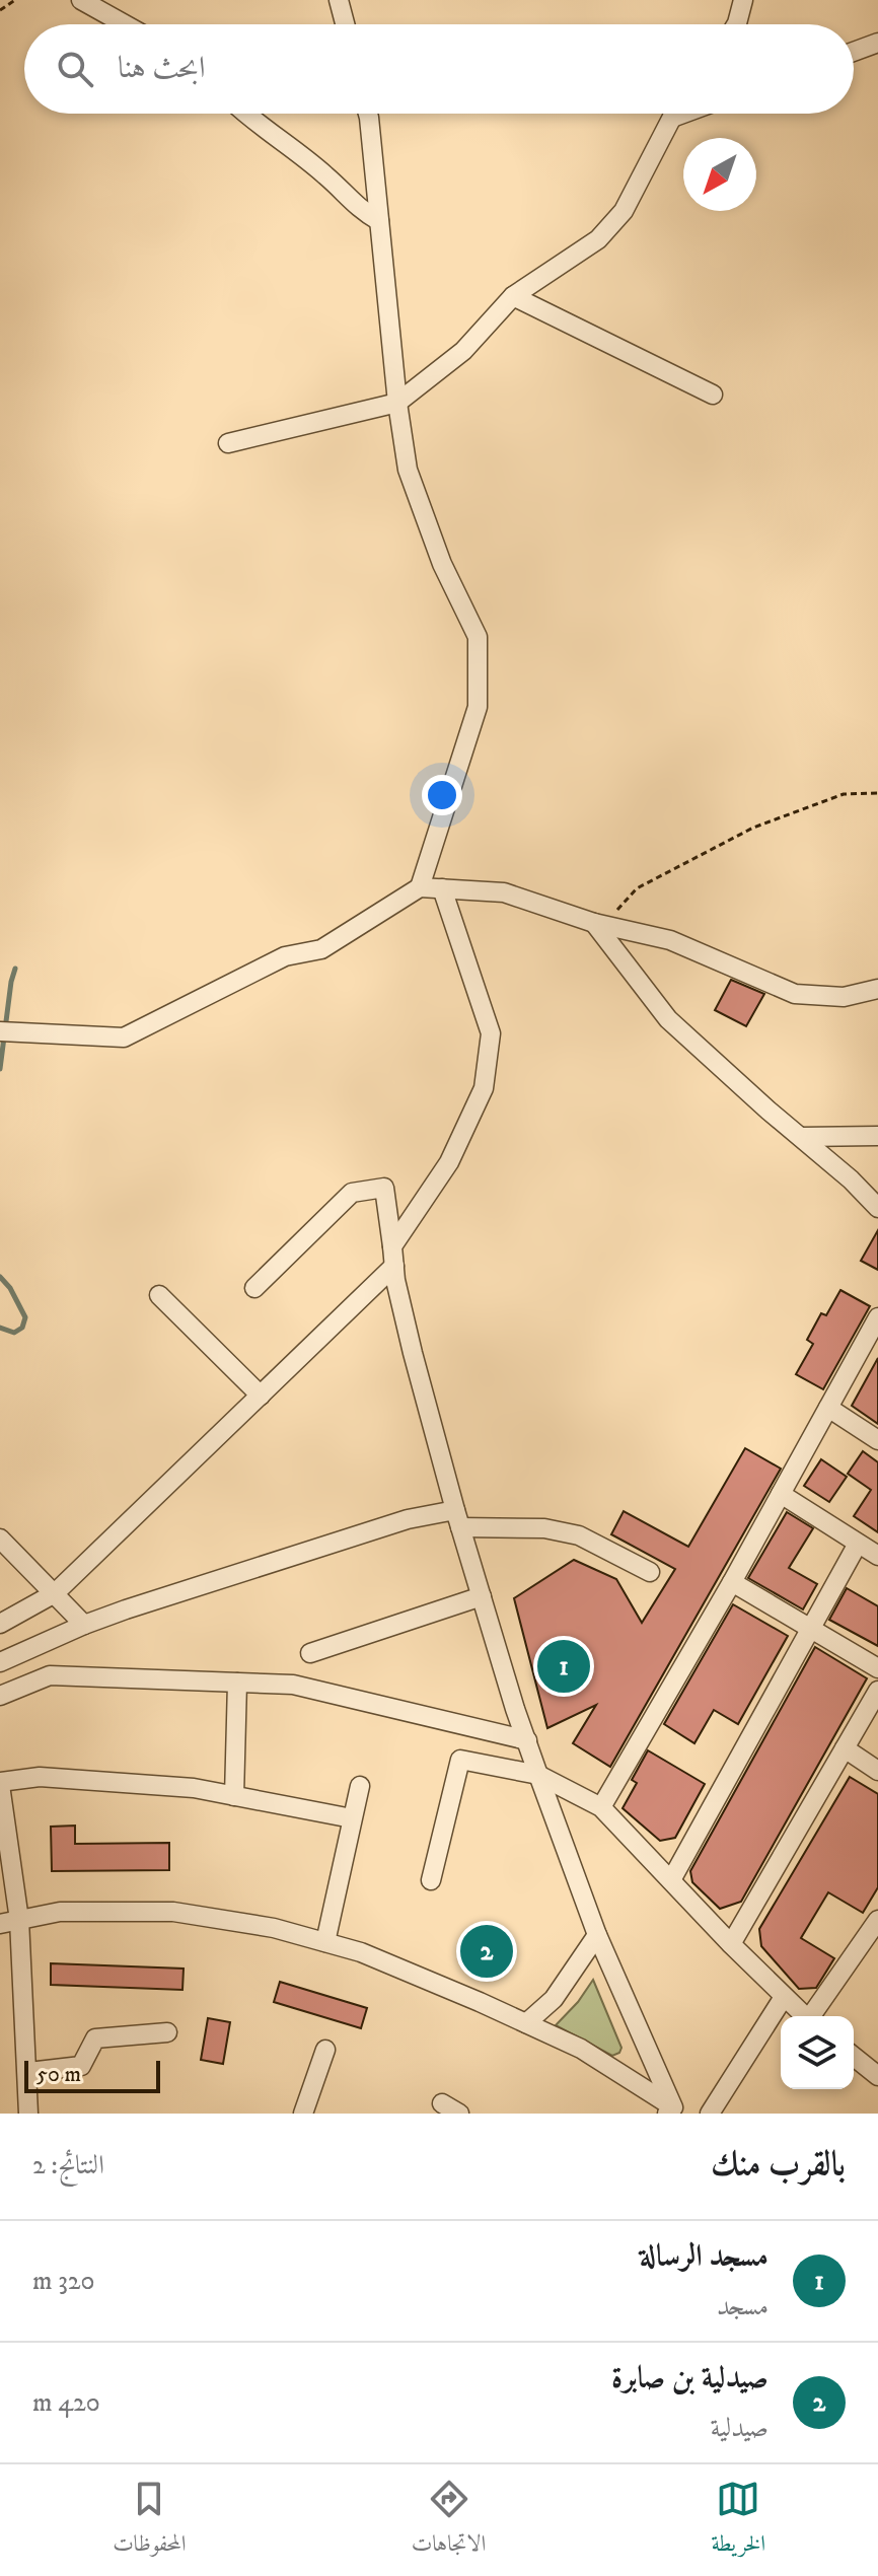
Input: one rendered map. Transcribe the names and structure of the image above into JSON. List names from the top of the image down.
{
  "scale_bar": "50 m",
  "north": "bottom left",
  "page": {
    "search": "ابحث هنا",
    "pins": ["1", "2"],
    "scale": "50 m",
    "heading": ["بالقرب منك", "النتائج: 2"],
    "list": [
      {
        "mark": "1",
        "name": "مسجد الرسالة",
        "note": "مسجد",
        "value": "320 m"
      },
      {
        "mark": "2",
        "name": "صيدلية بن صابرة",
        "note": "صيدلية",
        "value": "420 m"
      }
    ],
    "nav": ["الخريطة", "الاتجاهات", "المحفوظات"]
  }
}
